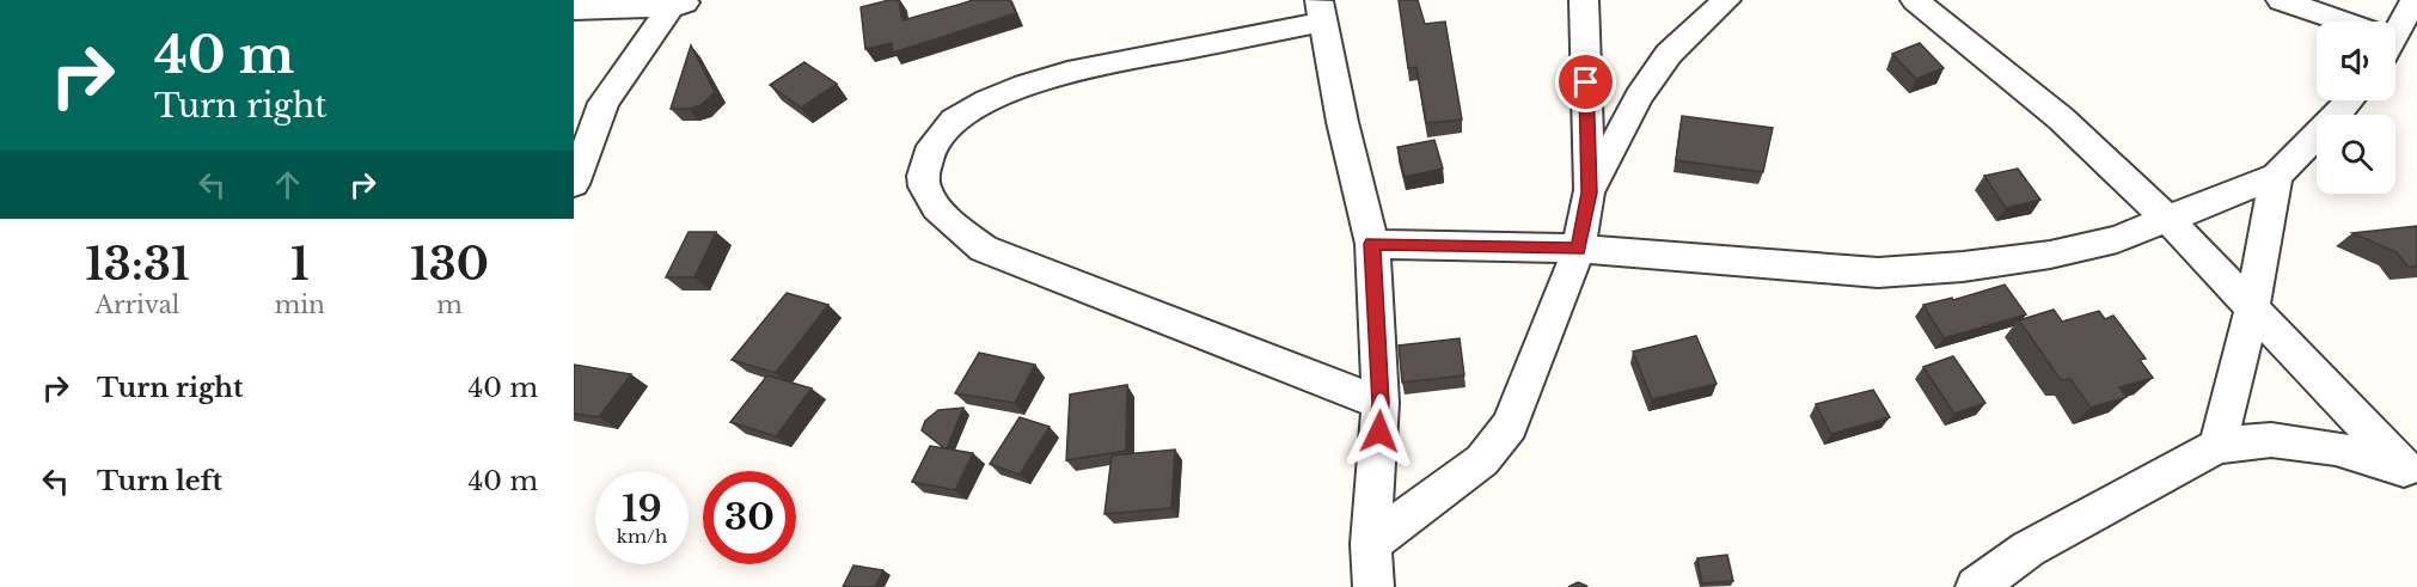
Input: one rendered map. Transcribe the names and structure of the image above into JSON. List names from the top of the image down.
{
  "page": {
    "turn": ["40 m", "Turn right"],
    "eta": [
      "13:31",
      "Arrival",
      "1",
      "min",
      "130",
      "m"
    ],
    "list": [
      {
        "name": "Turn right",
        "value": "40 m"
      },
      {
        "name": "Turn left",
        "value": "40 m"
      }
    ],
    "speed": "19 km/h",
    "limit": "30"
  }
}
